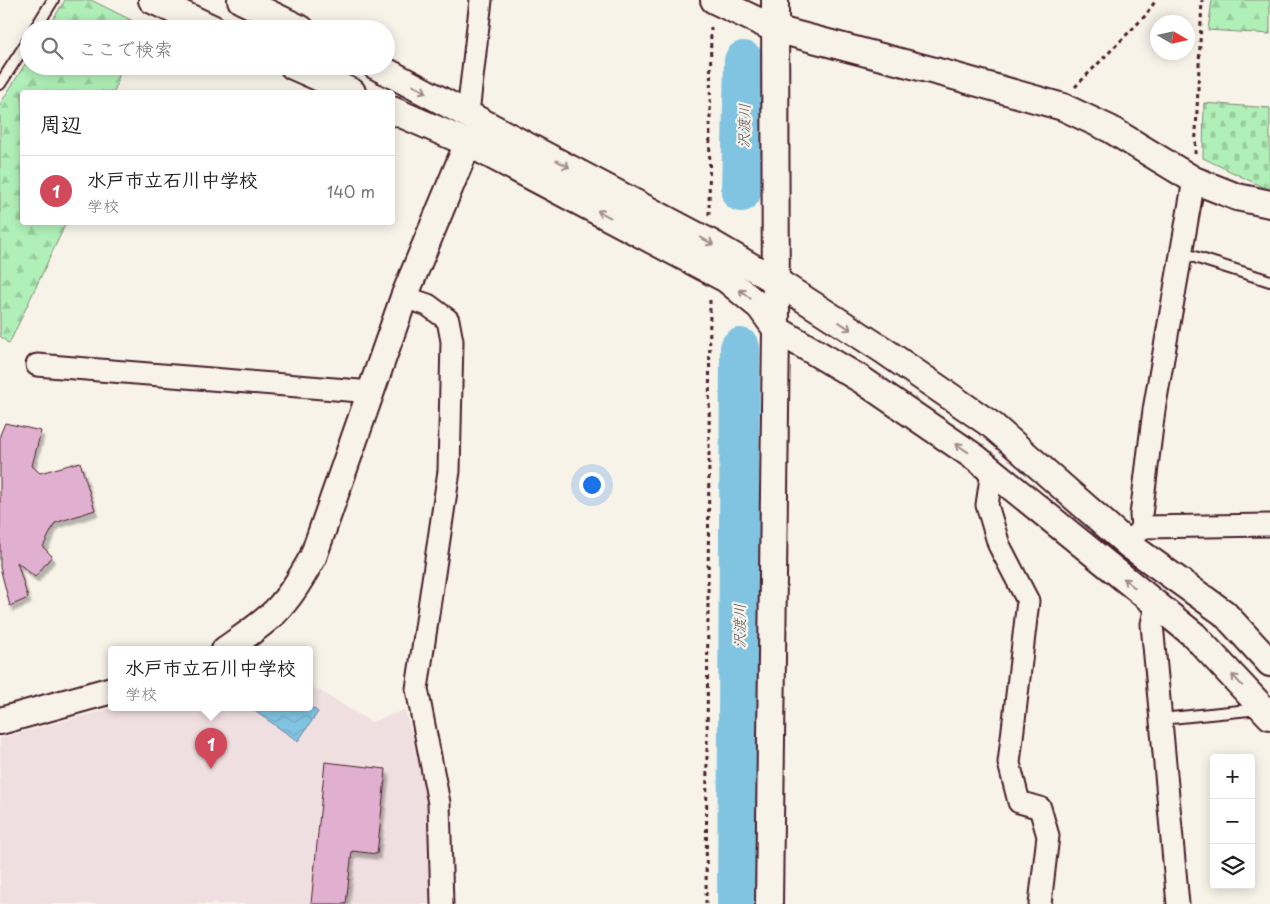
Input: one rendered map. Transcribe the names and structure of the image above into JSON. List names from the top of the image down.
{
  "water": ["沢渡川"],
  "north": "right",
  "page": {
    "search": "ここで検索",
    "heading": "周辺",
    "list": [
      {
        "mark": "1",
        "name": "水戸市立石川中学校",
        "note": "学校",
        "value": "140 m"
      }
    ],
    "popup": ["水戸市立石川中学校", "学校"],
    "pins": "1",
    "map_buttons": ["+", "−"]
  }
}
